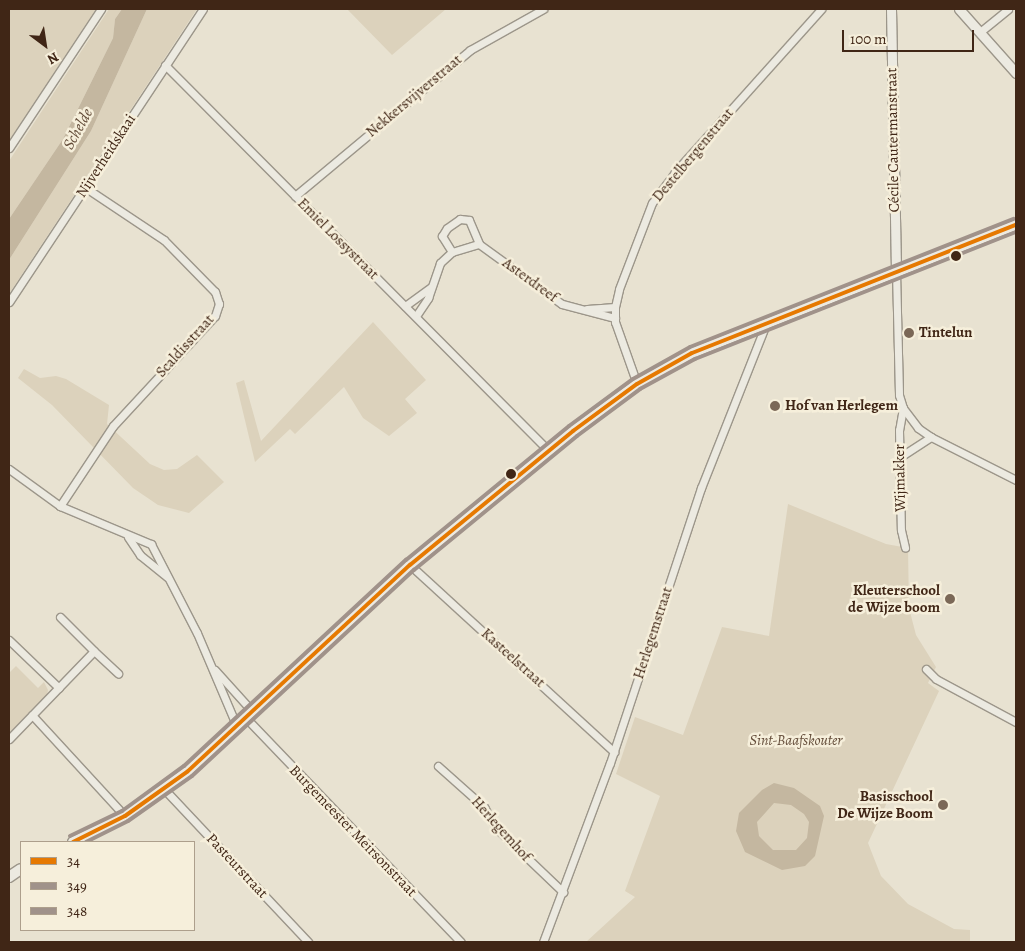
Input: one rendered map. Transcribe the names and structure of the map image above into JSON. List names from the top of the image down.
{
  "streets": {
    "street": [
      "Nekkersvijverstraat",
      "Cécile Cautermanstraat",
      "Destelbergenstraat",
      "Nijverheidskaai",
      "Emiel Lossystraat",
      "Asterdreef",
      "Scaldisstraat",
      "Wijmakker",
      "Herlegemstraat",
      "Kasteelstraat",
      "Herlegemhof",
      "Burgemeester Meirsonstraat",
      "Pasteurstraat"
    ]
  },
  "crossings": [
    ["Nekkersvijverstraat", "Emiel Lossystraat"],
    ["Destelbergenstraat", "Asterdreef"],
    ["Nijverheidskaai", "Emiel Lossystraat"],
    ["Nijverheidskaai", "Scaldisstraat"],
    ["Herlegemstraat", "Kasteelstraat"],
    ["Herlegemstraat", "Herlegemhof"]
  ],
  "water": ["Schelde"],
  "parks": ["Sint-Baafskouter"],
  "places": [
    "Tintelun",
    "Hof van Herlegem",
    "Kleuterschool de Wijze boom",
    "Basisschool De Wijze Boom"
  ],
  "lines": ["transit line 348", "transit line 34", "transit line 349"],
  "legend": ["34", "349", "348"],
  "scale_bar": "100 m",
  "north": "bottom right"
}
